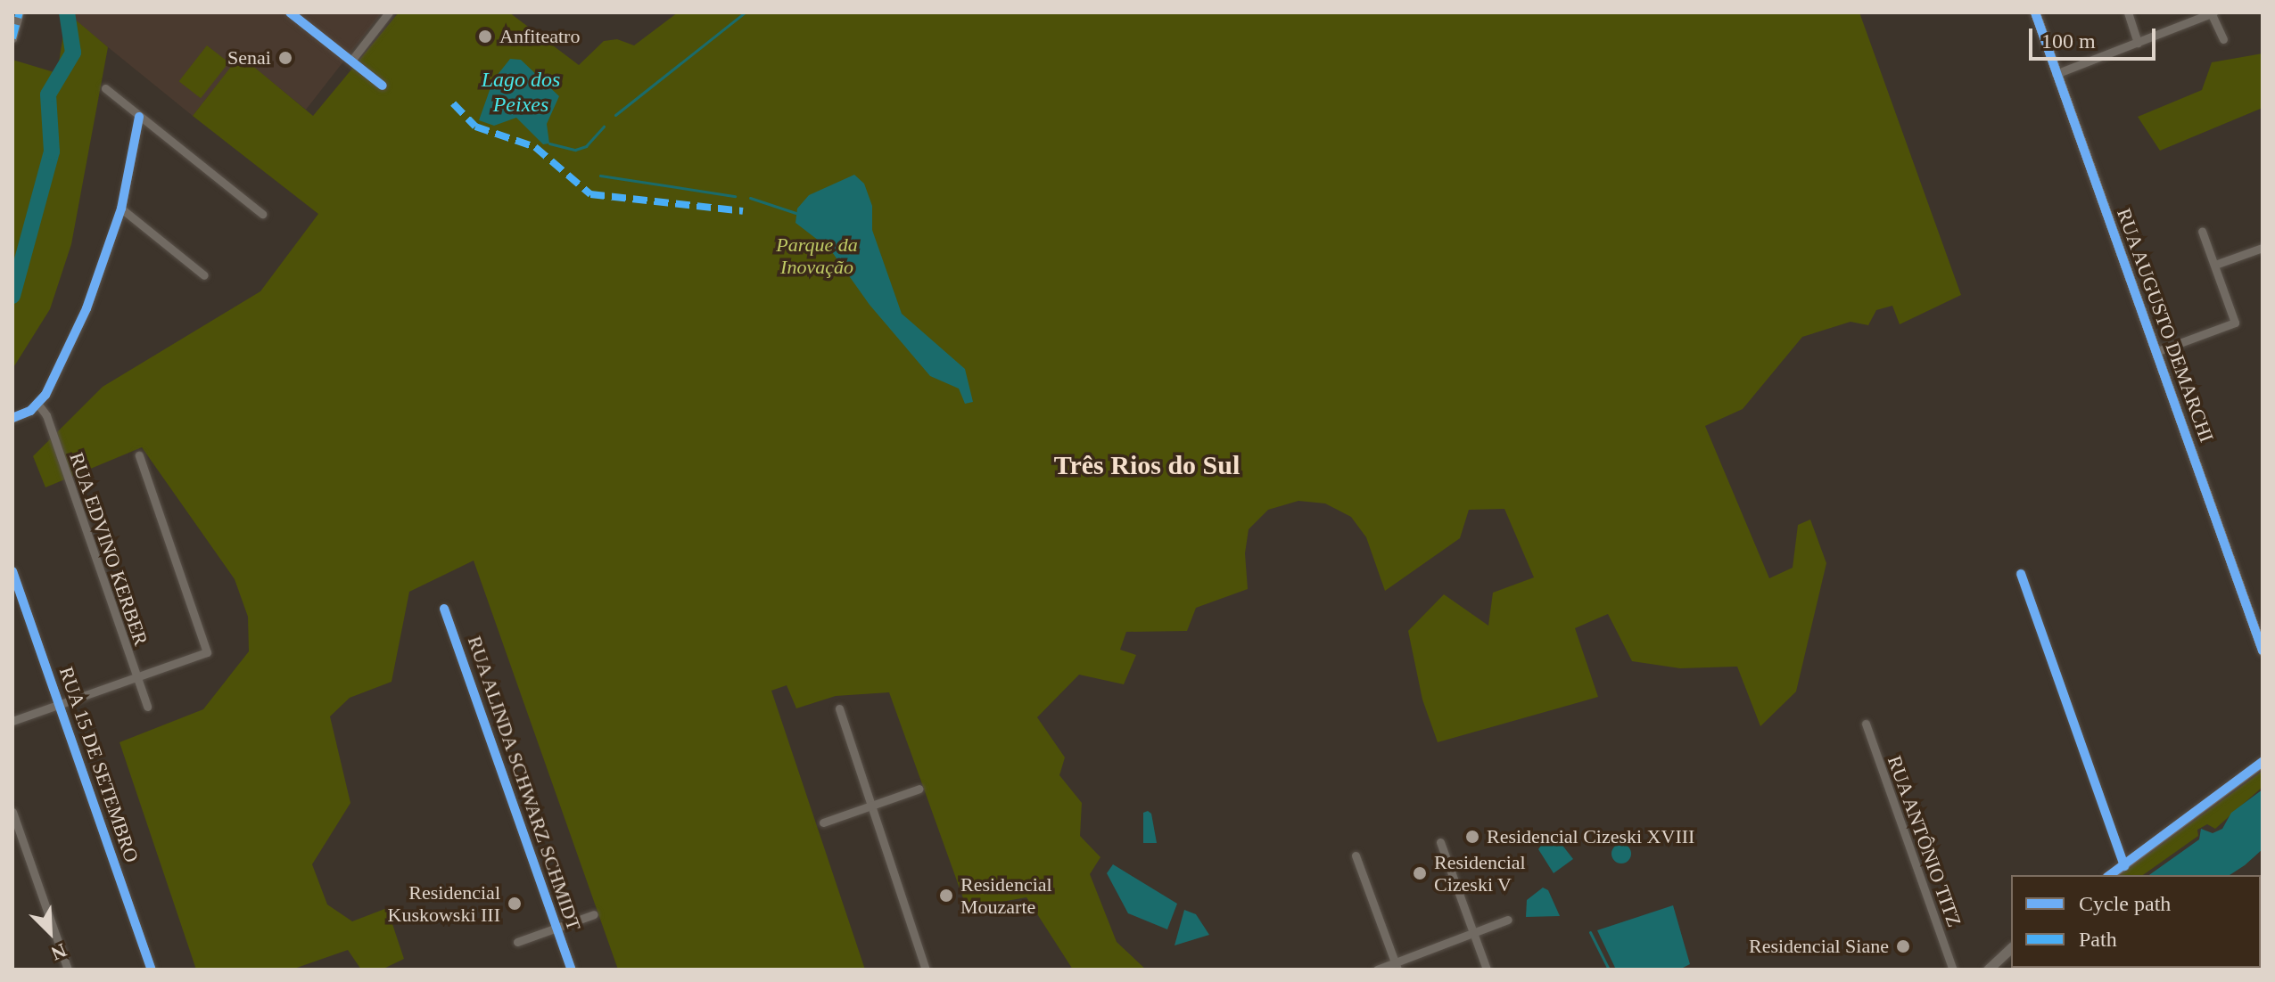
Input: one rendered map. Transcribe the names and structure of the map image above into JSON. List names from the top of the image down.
{
  "streets": {
    "street": [
      "RUA AUGUSTO DEMARCHI",
      "RUA EDVINO KERBER",
      "RUA 15 DE SETEMBRO",
      "RUA ALINDA SCHWARZ SCHMIDT",
      "RUA ANTÔNIO TITZ"
    ]
  },
  "districts": ["Três Rios do Sul"],
  "water": ["Lago dos Peixes"],
  "parks": ["Parque da Inovação"],
  "places": [
    "Anfiteatro",
    "Senai",
    "Residencial Cizeski XVIII",
    "Residencial Cizeski V",
    "Residencial Mouzarte",
    "Residencial Kuskowski III",
    "Residencial Siane"
  ],
  "legend": ["Cycle path", "Path"],
  "scale_bar": "100 m",
  "north": "bottom right"
}
